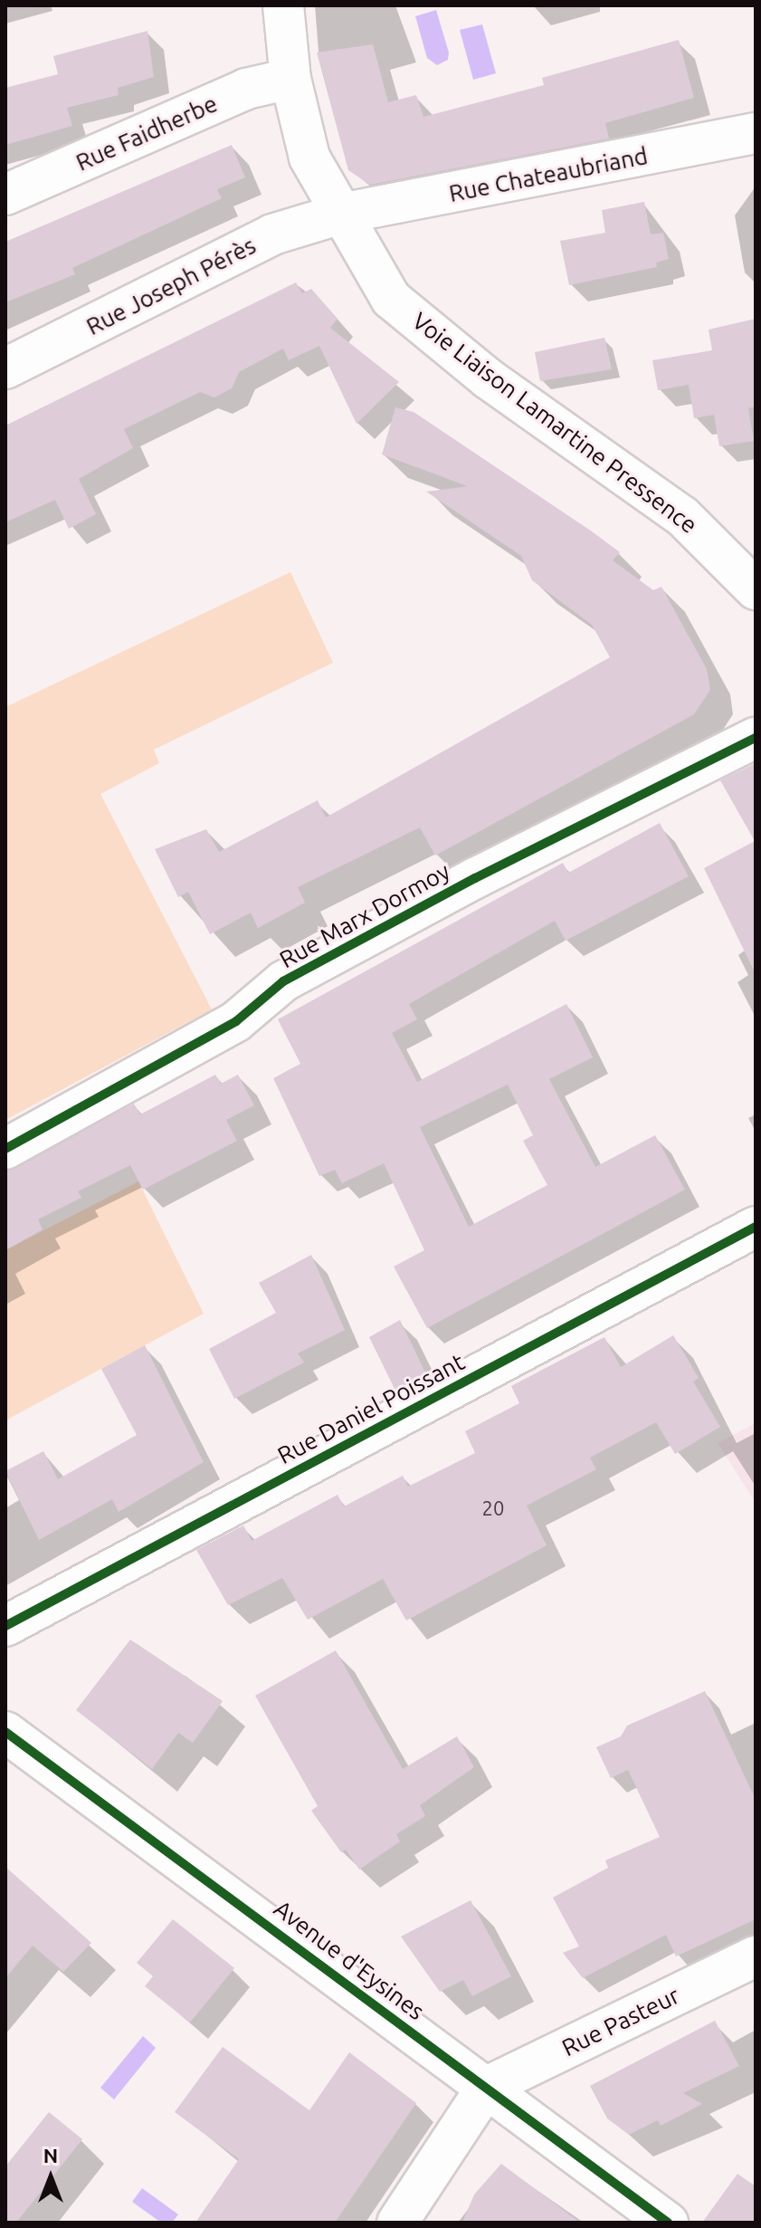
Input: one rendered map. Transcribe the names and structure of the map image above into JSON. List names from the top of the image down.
{
  "streets": {
    "street": [
      "Rue Faidherbe",
      "Rue Chateaubriand",
      "Rue Joseph Pérès",
      "Voie Liaison Lamartine Pressence",
      "Rue Marx Dormoy",
      "Rue Daniel Poissant",
      "Avenue d'Eysines",
      "Rue Pasteur"
    ]
  },
  "crossings": [
    ["Rue Faidherbe", "Voie Liaison Lamartine Pressence"],
    ["Rue Chateaubriand", "Rue Joseph Pérès"],
    ["Rue Chateaubriand", "Voie Liaison Lamartine Pressence"],
    ["Rue Joseph Pérès", "Voie Liaison Lamartine Pressence"],
    ["Avenue d'Eysines", "Rue Pasteur"]
  ],
  "house_numbers": ["20"],
  "north": "top"
}
